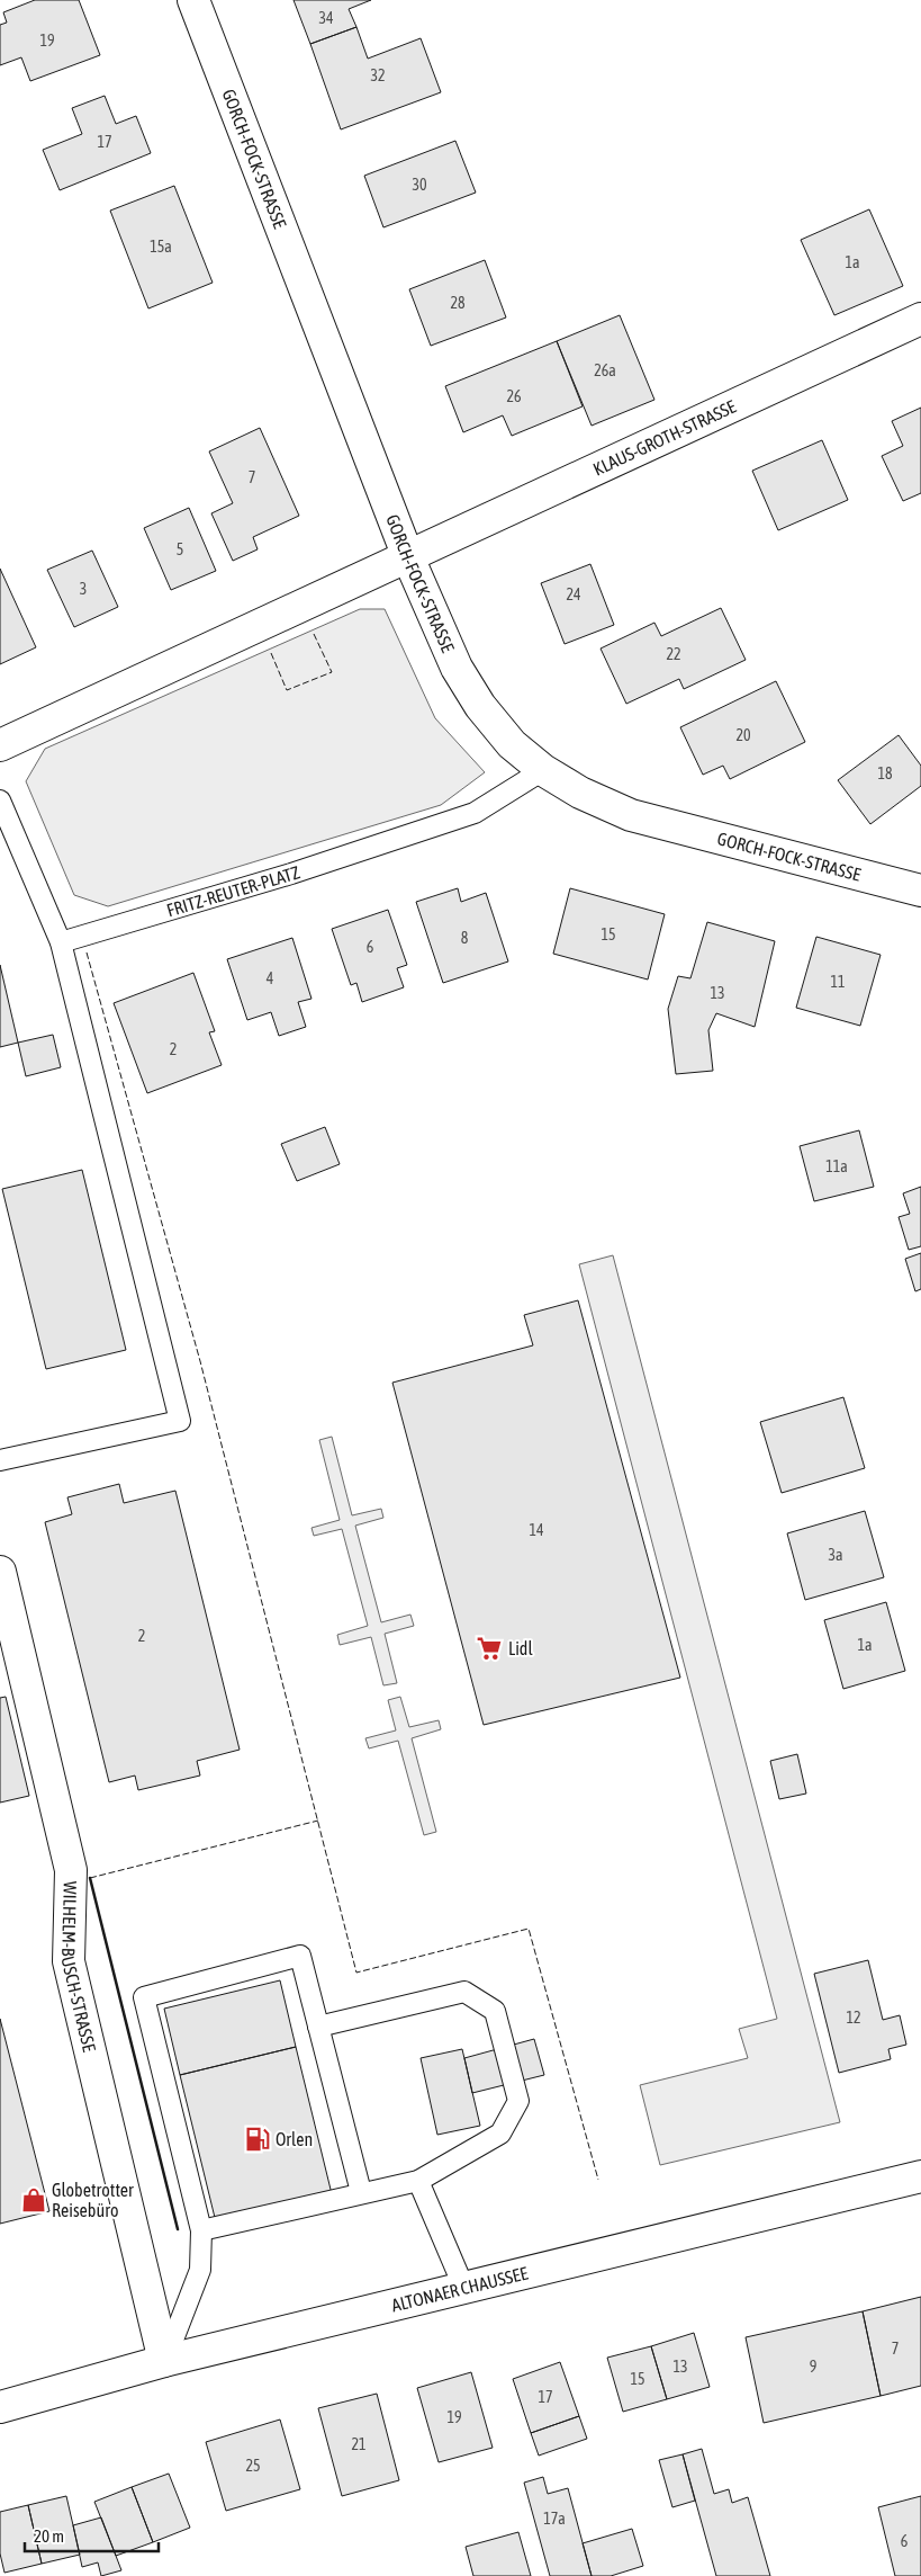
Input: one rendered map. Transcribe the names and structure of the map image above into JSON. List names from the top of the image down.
{
  "streets": {
    "street": [
      "GORCH-FOCK-STRASSE",
      "KLAUS-GROTH-STRASSE",
      "WILHELM-BUSCH-STRASSE",
      "ALTONAER CHAUSSEE"
    ],
    "lane": ["FRITZ-REUTER-PLATZ"]
  },
  "crossings": [
    ["GORCH-FOCK-STRASSE", "KLAUS-GROTH-STRASSE"],
    ["GORCH-FOCK-STRASSE", "FRITZ-REUTER-PLATZ"],
    ["WILHELM-BUSCH-STRASSE", "ALTONAER CHAUSSEE"]
  ],
  "places": {
    "supermarket": ["Lidl"],
    "fuel station": ["Orlen"],
    "shop": ["Globetrotter Reisebüro"]
  },
  "house_numbers": [
    "34",
    "19",
    "32",
    "17",
    "30",
    "15a",
    "1a",
    "28",
    "26a",
    "26",
    "7",
    "5",
    "3",
    "24",
    "22",
    "20",
    "18",
    "15",
    "8",
    "6",
    "4",
    "11",
    "13",
    "2",
    "11a",
    "14",
    "3a",
    "2",
    "1a",
    "12",
    "7",
    "13",
    "9",
    "15",
    "17",
    "19",
    "21",
    "25",
    "17a",
    "6"
  ],
  "scale_bar": "20 m"
}
